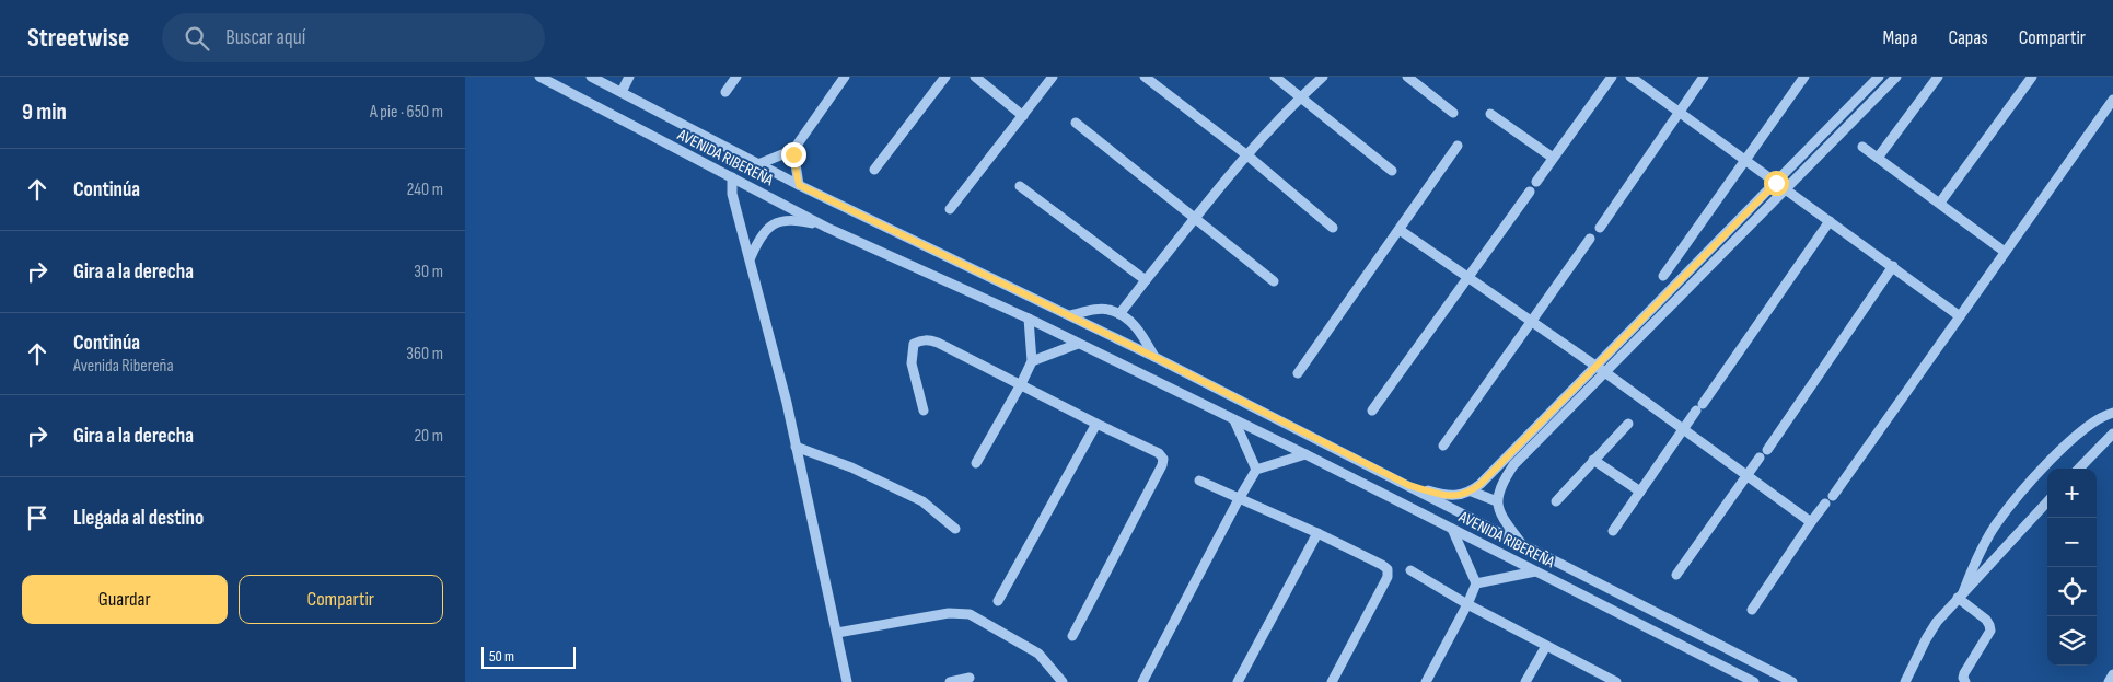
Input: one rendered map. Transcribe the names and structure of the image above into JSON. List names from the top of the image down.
{
  "streets": {
    "street": ["AVENIDA RIBEREÑA"]
  },
  "scale_bar": "50 m",
  "page": {
    "header": "Streetwise",
    "search": "Buscar aquí",
    "nav": ["Mapa", "Capas", "Compartir"],
    "heading": ["9 min", "A pie · 650 m"],
    "list": [
      ["Continúa", "240 m"],
      ["Gira a la derecha", "30 m"],
      ["Continúa", "Avenida Ribereña", "360 m"],
      ["Gira a la derecha", "20 m"],
      "Llegada al destino"
    ],
    "map_buttons": ["+", "−"],
    "buttons": ["Guardar", "Compartir"],
    "scale": "50 m"
  }
}
